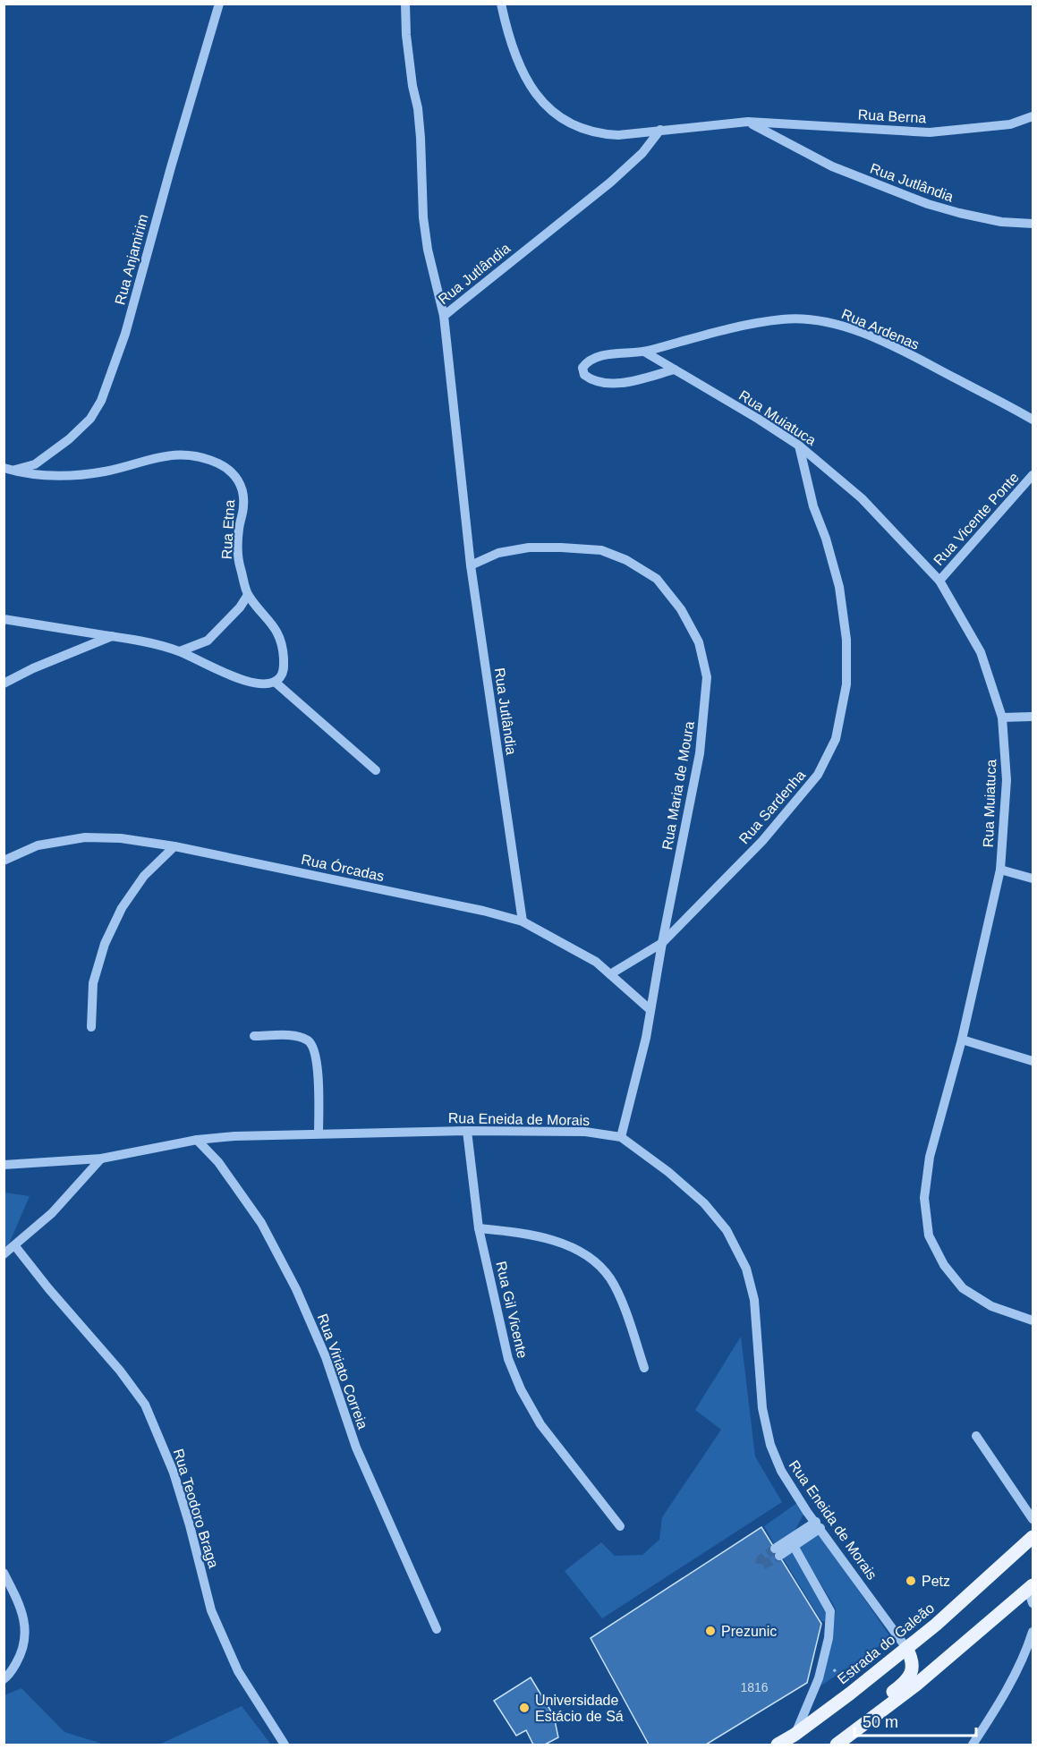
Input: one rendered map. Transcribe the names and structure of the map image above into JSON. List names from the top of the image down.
{
  "streets": {
    "main road": ["Estrada do Galeão"],
    "street": [
      "Rua Berna",
      "Rua Jutlândia",
      "Rua Anjamirim",
      "Rua Ardenas",
      "Rua Muiatuca",
      "Rua Vicente Ponte",
      "Rua Etna",
      "Rua Maria de Moura",
      "Rua Sardenha",
      "Rua Órcadas",
      "Rua Eneida de Morais",
      "Rua Gil Vicente",
      "Rua Viriato Correia",
      "Rua Teodoro Braga"
    ]
  },
  "crossings": [
    ["Rua Berna", "Rua Jutlândia"],
    ["Rua Jutlândia", "Rua Maria de Moura"],
    ["Rua Jutlândia", "Rua Órcadas"],
    ["Rua Anjamirim", "Rua Etna"],
    ["Rua Ardenas", "Rua Muiatuca"],
    ["Rua Muiatuca", "Rua Vicente Ponte"],
    ["Rua Muiatuca", "Rua Sardenha"],
    ["Rua Maria de Moura", "Rua Sardenha"],
    ["Rua Maria de Moura", "Rua Órcadas"],
    ["Rua Maria de Moura", "Rua Eneida de Morais"],
    ["Rua Sardenha", "Rua Órcadas"],
    ["Rua Eneida de Morais", "Rua Gil Vicente"],
    ["Rua Eneida de Morais", "Rua Viriato Correia"],
    ["Rua Eneida de Morais", "Estrada do Galeão"]
  ],
  "places": ["Petz", "Prezunic", "Universidade Estácio de Sá"],
  "house_numbers": ["1816"],
  "scale_bar": "50 m"
}
